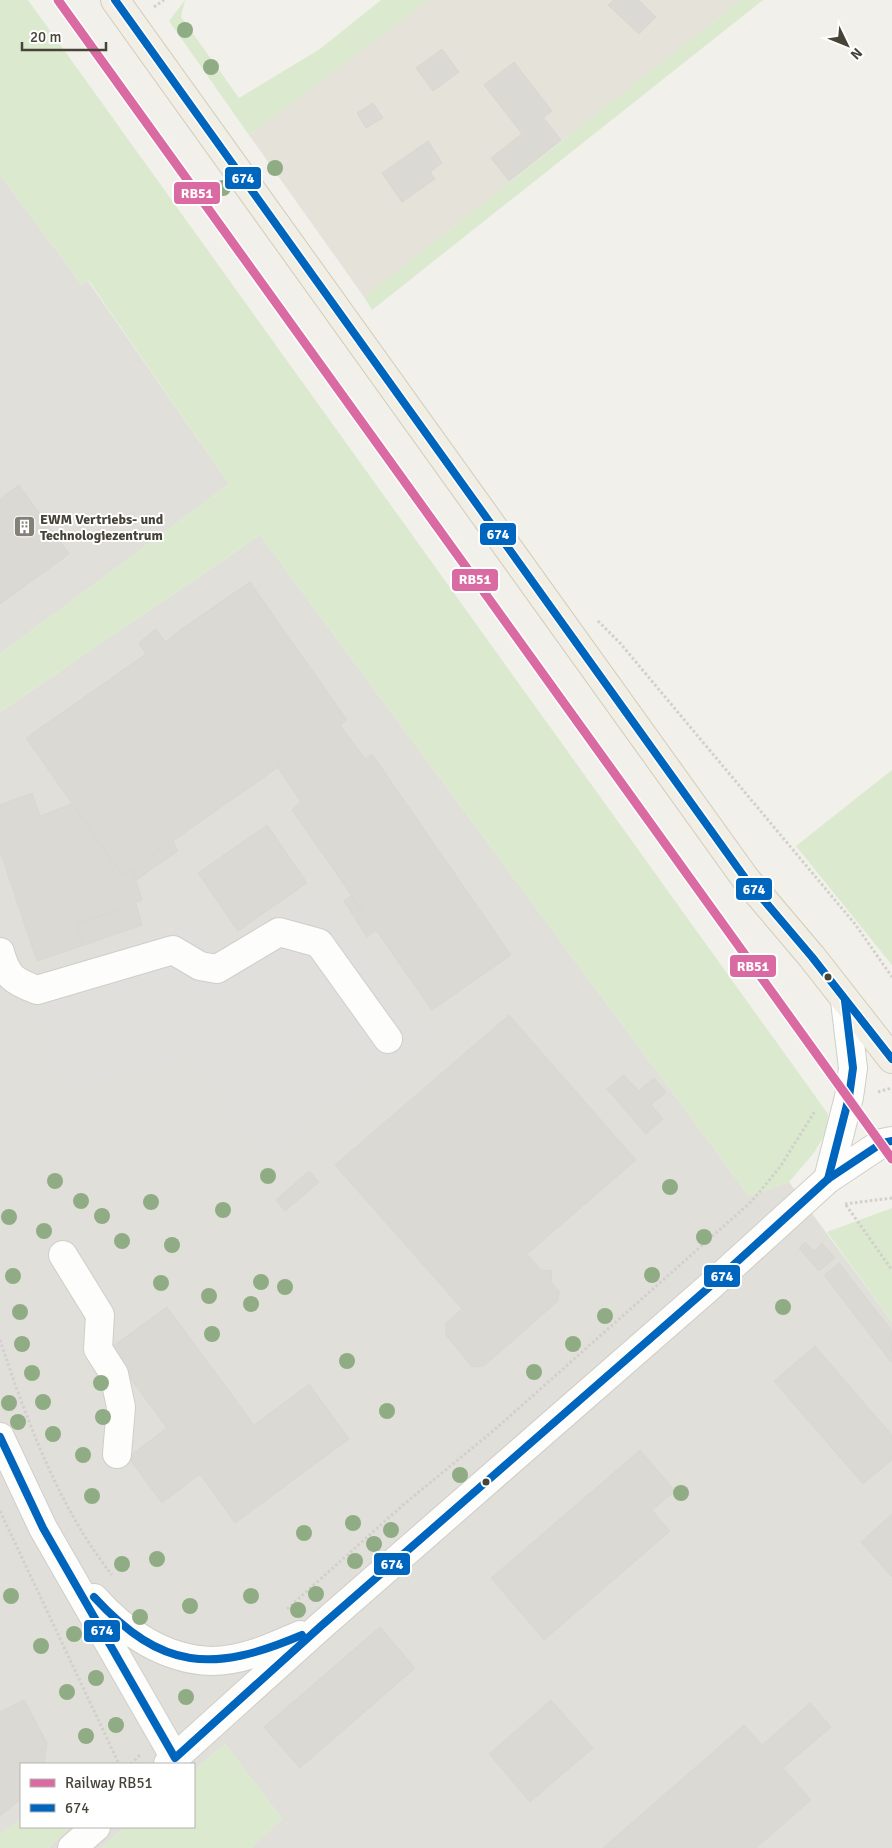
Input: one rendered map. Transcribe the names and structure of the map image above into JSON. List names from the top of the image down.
{
  "places": {
    "building": ["EWM Vertriebs- und Technologiezentrum"]
  },
  "lines": ["rail line RB51", "transit line 674"],
  "legend": ["Railway RB51", "674"],
  "scale_bar": "20 m",
  "north": "bottom right"
}
